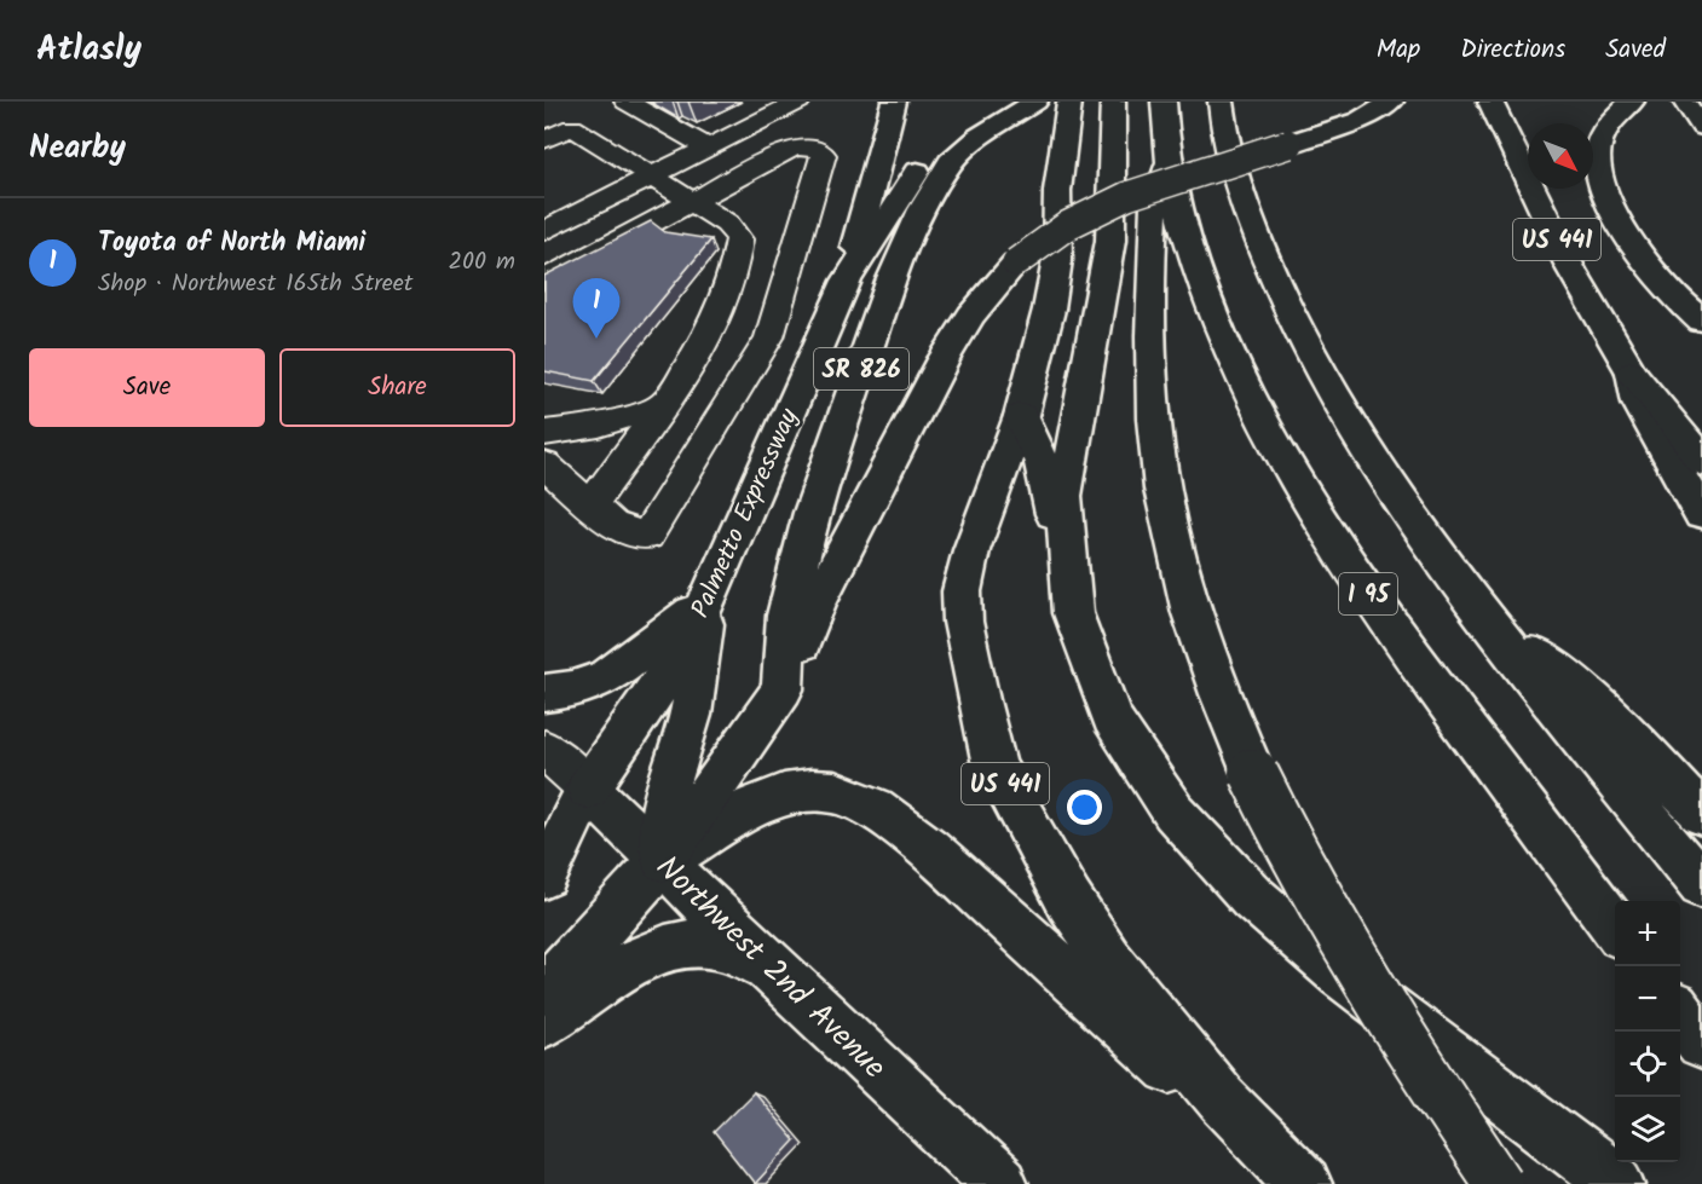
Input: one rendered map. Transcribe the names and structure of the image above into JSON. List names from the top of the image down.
{
  "streets": {
    "main road": [
      "US 441",
      "SR 826",
      "Palmetto Expressway",
      "I 95",
      "Northwest 2nd Avenue"
    ]
  },
  "crossings": [
    ["SR 826", "Palmetto Expressway"],
    ["SR 826", "Northwest 2nd Avenue"],
    ["Palmetto Expressway", "Northwest 2nd Avenue"]
  ],
  "north": "bottom right",
  "page": {
    "header": "Atlasly",
    "nav": ["Map", "Directions", "Saved"],
    "heading": "Nearby",
    "list": [
      {
        "mark": "1",
        "name": "Toyota of North Miami",
        "note": "Shop · Northwest 165th Street",
        "value": "200 m"
      }
    ],
    "pins": "1",
    "buttons": ["Save", "Share"],
    "map_buttons": ["+", "−"]
  }
}
